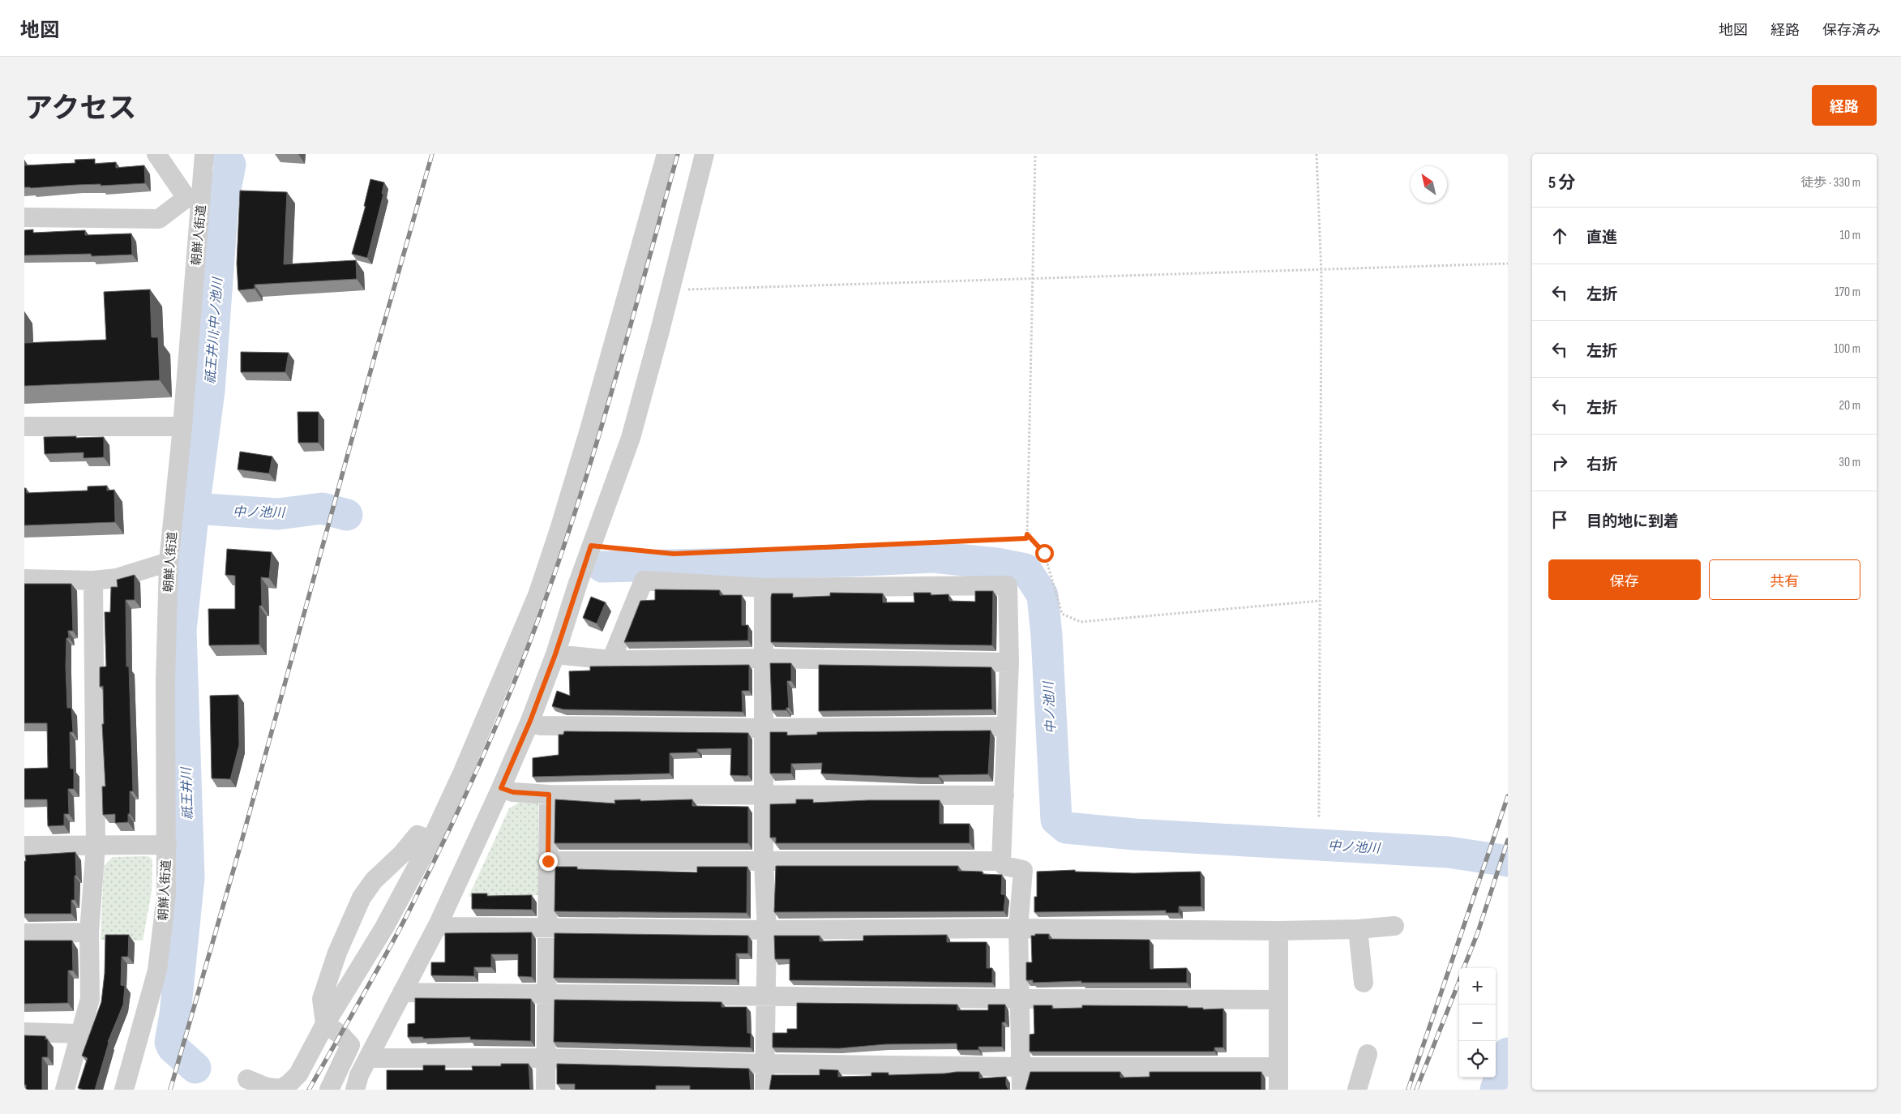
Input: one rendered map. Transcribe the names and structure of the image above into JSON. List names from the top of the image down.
{
  "streets": {
    "street": ["朝鮮人街道"]
  },
  "water": ["祇王井川;中ノ池川", "中ノ池川", "祇王井川"],
  "north": "top left",
  "page": {
    "header": "地図",
    "nav": ["地図", "経路", "保存済み"],
    "title": "アクセス",
    "buttons": [
      "経路",
      ["保存", "共有"]
    ],
    "heading": ["5 分", "徒歩 · 330 m"],
    "list": [
      ["直進", "10 m"],
      ["左折", "170 m"],
      ["左折", "100 m"],
      ["左折", "20 m"],
      ["右折", "30 m"],
      "目的地に到着"
    ],
    "map_buttons": ["+", "−"]
  }
}
